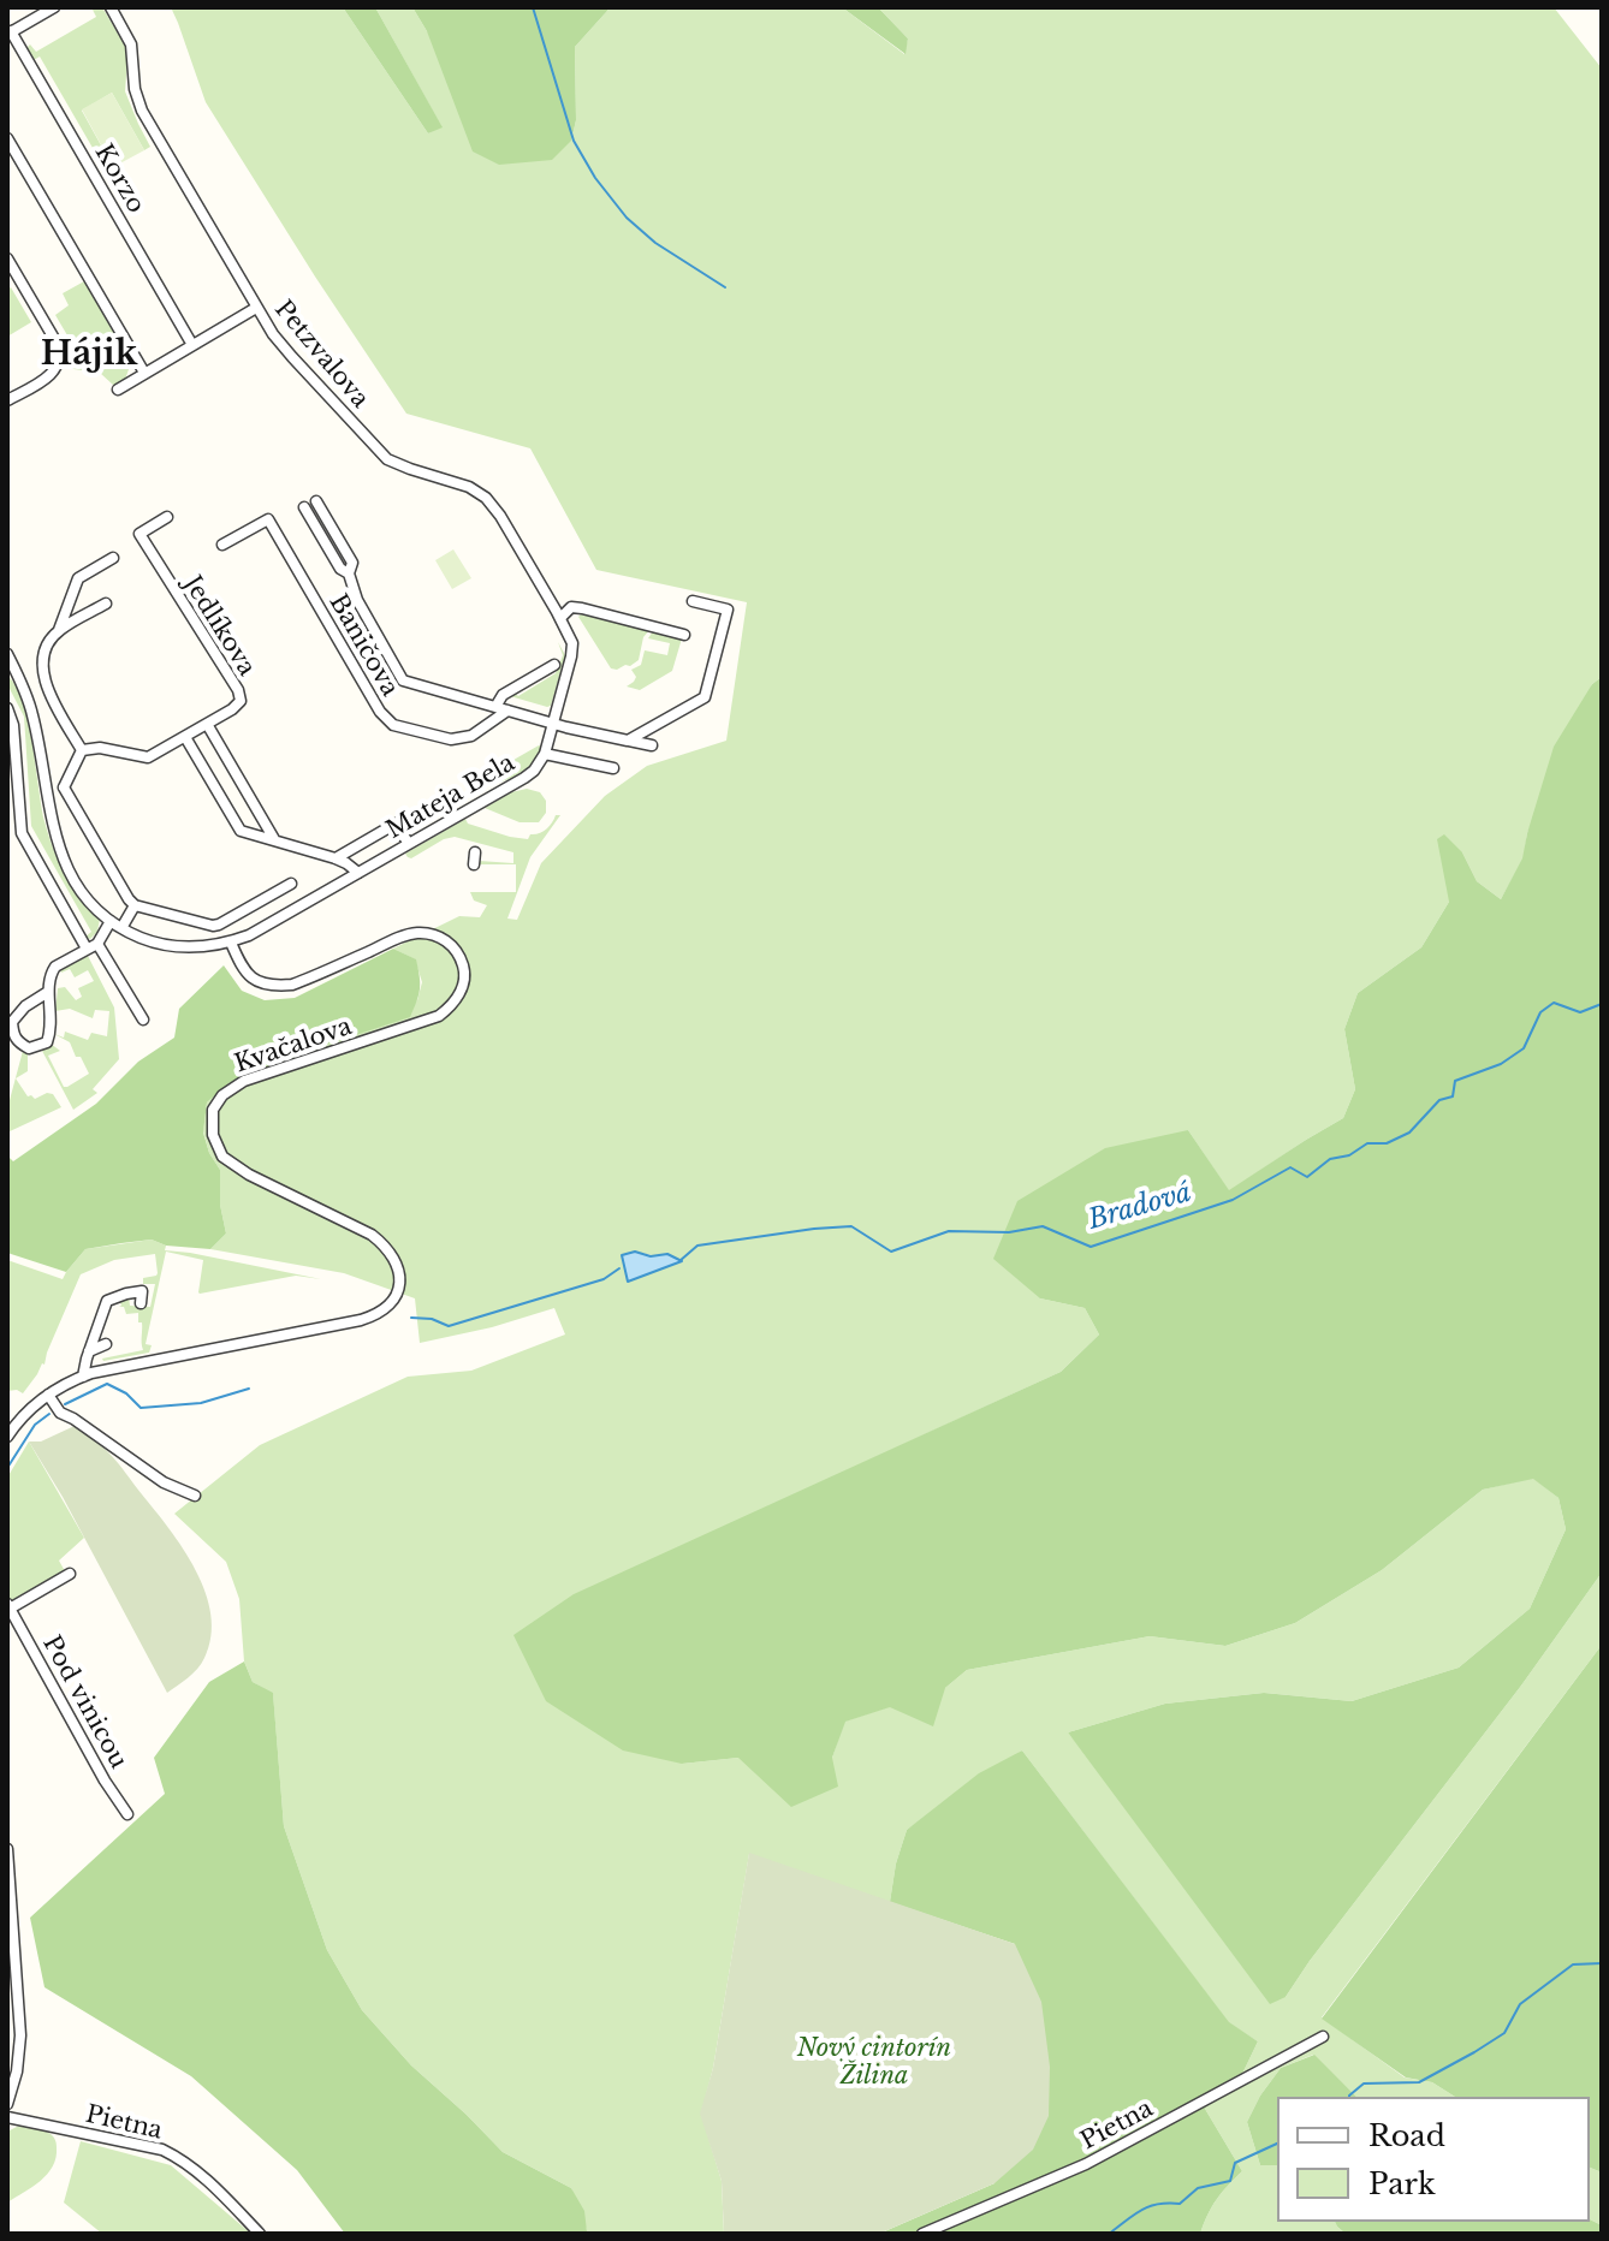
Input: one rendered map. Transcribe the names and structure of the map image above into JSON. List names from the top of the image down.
{
  "streets": {
    "street": [
      "Korzo",
      "Petzvalova",
      "Jedlíkova",
      "Baničova",
      "Mateja Bela",
      "Kvačalova",
      "Pod vinicou",
      "Pietna"
    ]
  },
  "crossings": [
    ["Petzvalova", "Mateja Bela"],
    ["Baničova", "Mateja Bela"],
    ["Mateja Bela", "Kvačalova"]
  ],
  "districts": ["Hájik"],
  "water": ["Bradová"],
  "parks": ["Nový cintorín Žilina"],
  "legend": ["Road", "Park"]
}
